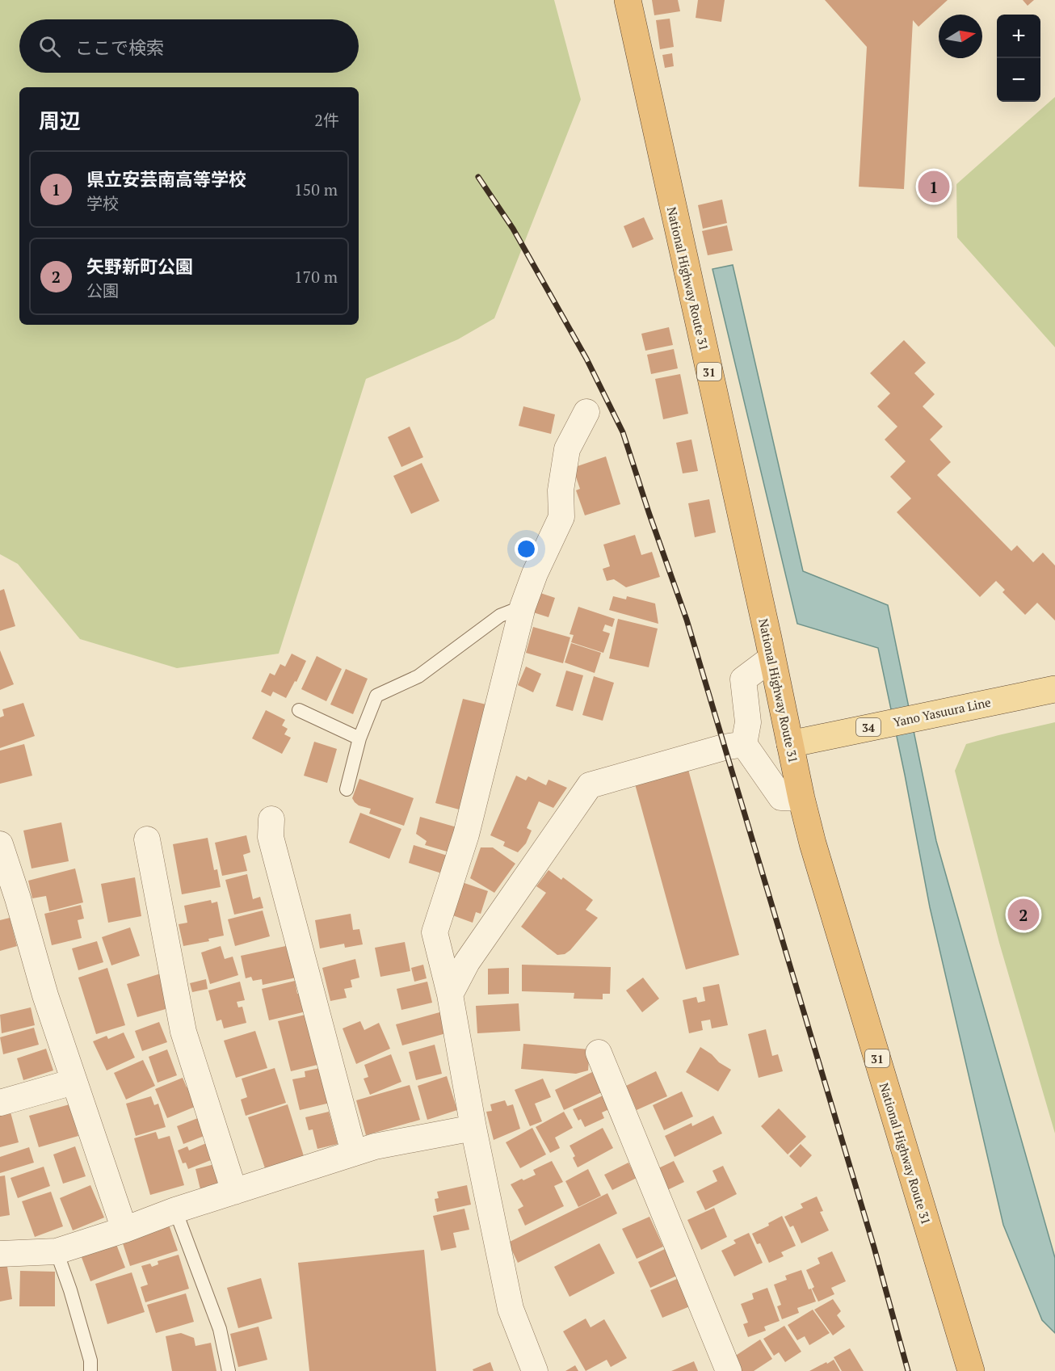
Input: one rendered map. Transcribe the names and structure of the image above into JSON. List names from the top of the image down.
{
  "streets": {
    "highway": ["National Highway Route 31", "31"],
    "main road": ["Yano Yasuura Line", "34"]
  },
  "crossings": [
    ["National Highway Route 31", "Yano Yasuura Line"]
  ],
  "north": "right",
  "page": {
    "map_buttons": ["+", "−"],
    "search": "ここで検索",
    "heading": ["周辺", "2件"],
    "list": [
      {
        "mark": "1",
        "name": "県立安芸南高等学校",
        "note": "学校",
        "value": "150 m"
      },
      {
        "mark": "2",
        "name": "矢野新町公園",
        "note": "公園",
        "value": "170 m"
      }
    ],
    "pins": ["1", "2"]
  }
}
